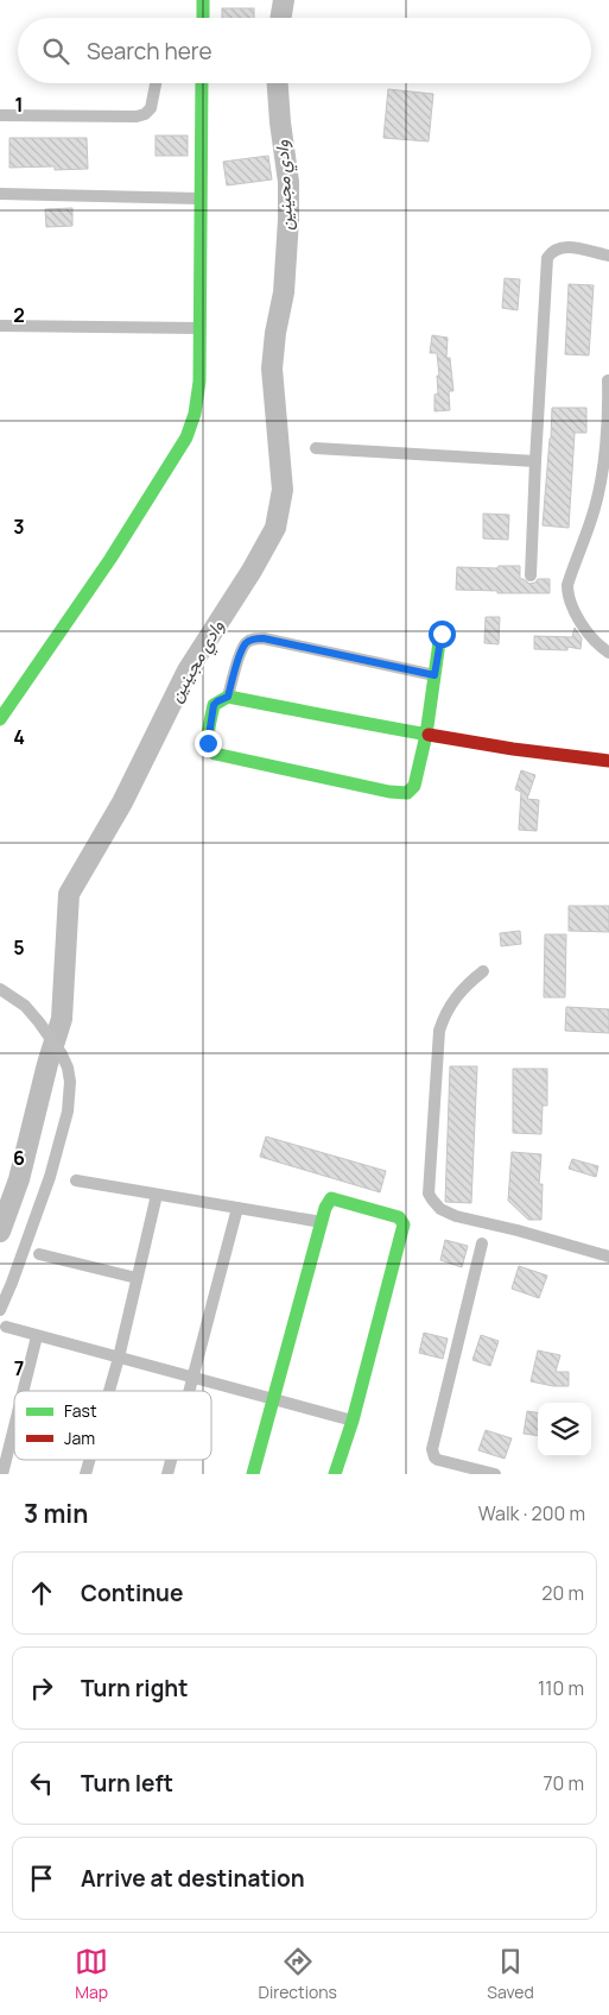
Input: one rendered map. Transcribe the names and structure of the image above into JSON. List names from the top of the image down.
{
  "water": ["وادي مجينين"],
  "legend": ["Fast", "Jam"],
  "page": {
    "search": "Search here",
    "heading": ["3 min", "Walk · 200 m"],
    "list": [
      ["Continue", "20 m"],
      ["Turn right", "110 m"],
      ["Turn left", "70 m"],
      "Arrive at destination"
    ],
    "nav": ["Map", "Directions", "Saved"]
  },
  "grid": {
    "rows": [
      "1",
      "2",
      "3",
      "4",
      "5",
      "6",
      "7"
    ]
  }
}
